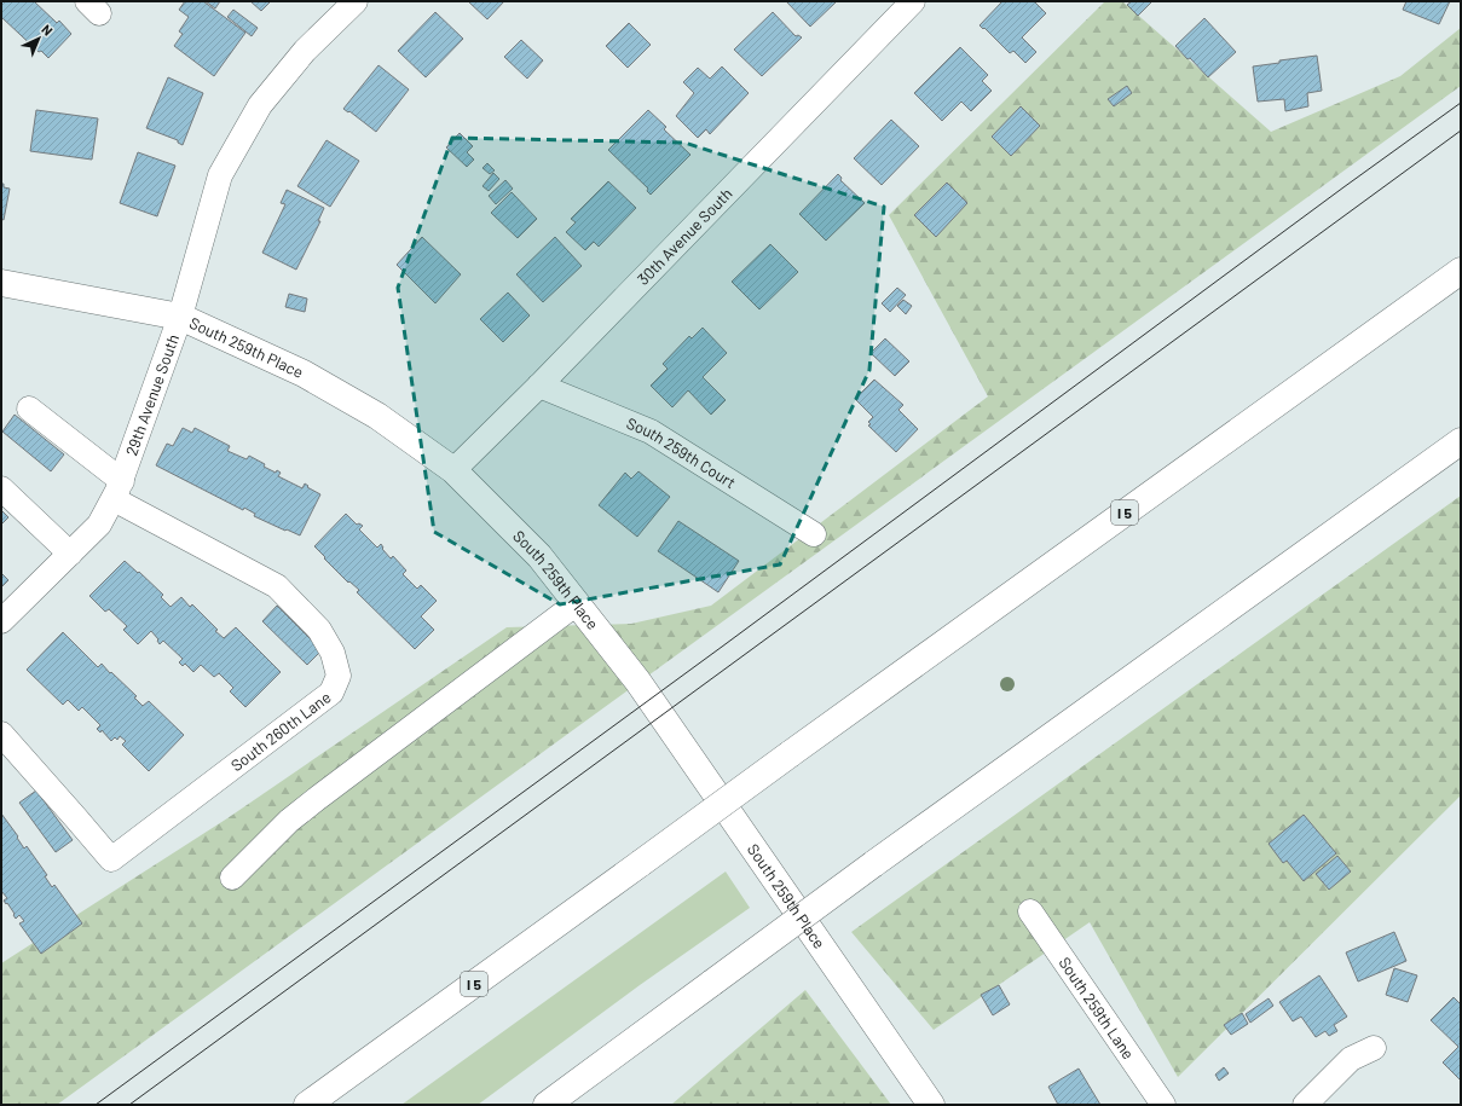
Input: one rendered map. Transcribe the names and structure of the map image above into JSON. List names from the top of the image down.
{
  "streets": {
    "main road": ["South 259th Place", "I 5"],
    "street": [
      "30th Avenue South",
      "29th Avenue South",
      "South 259th Court",
      "South 260th Lane",
      "South 259th Lane"
    ]
  },
  "crossings": [
    ["30th Avenue South", "South 259th Place"],
    ["30th Avenue South", "South 259th Court"],
    ["South 259th Place", "29th Avenue South"],
    ["29th Avenue South", "South 260th Lane"]
  ],
  "north": "top right"
}
